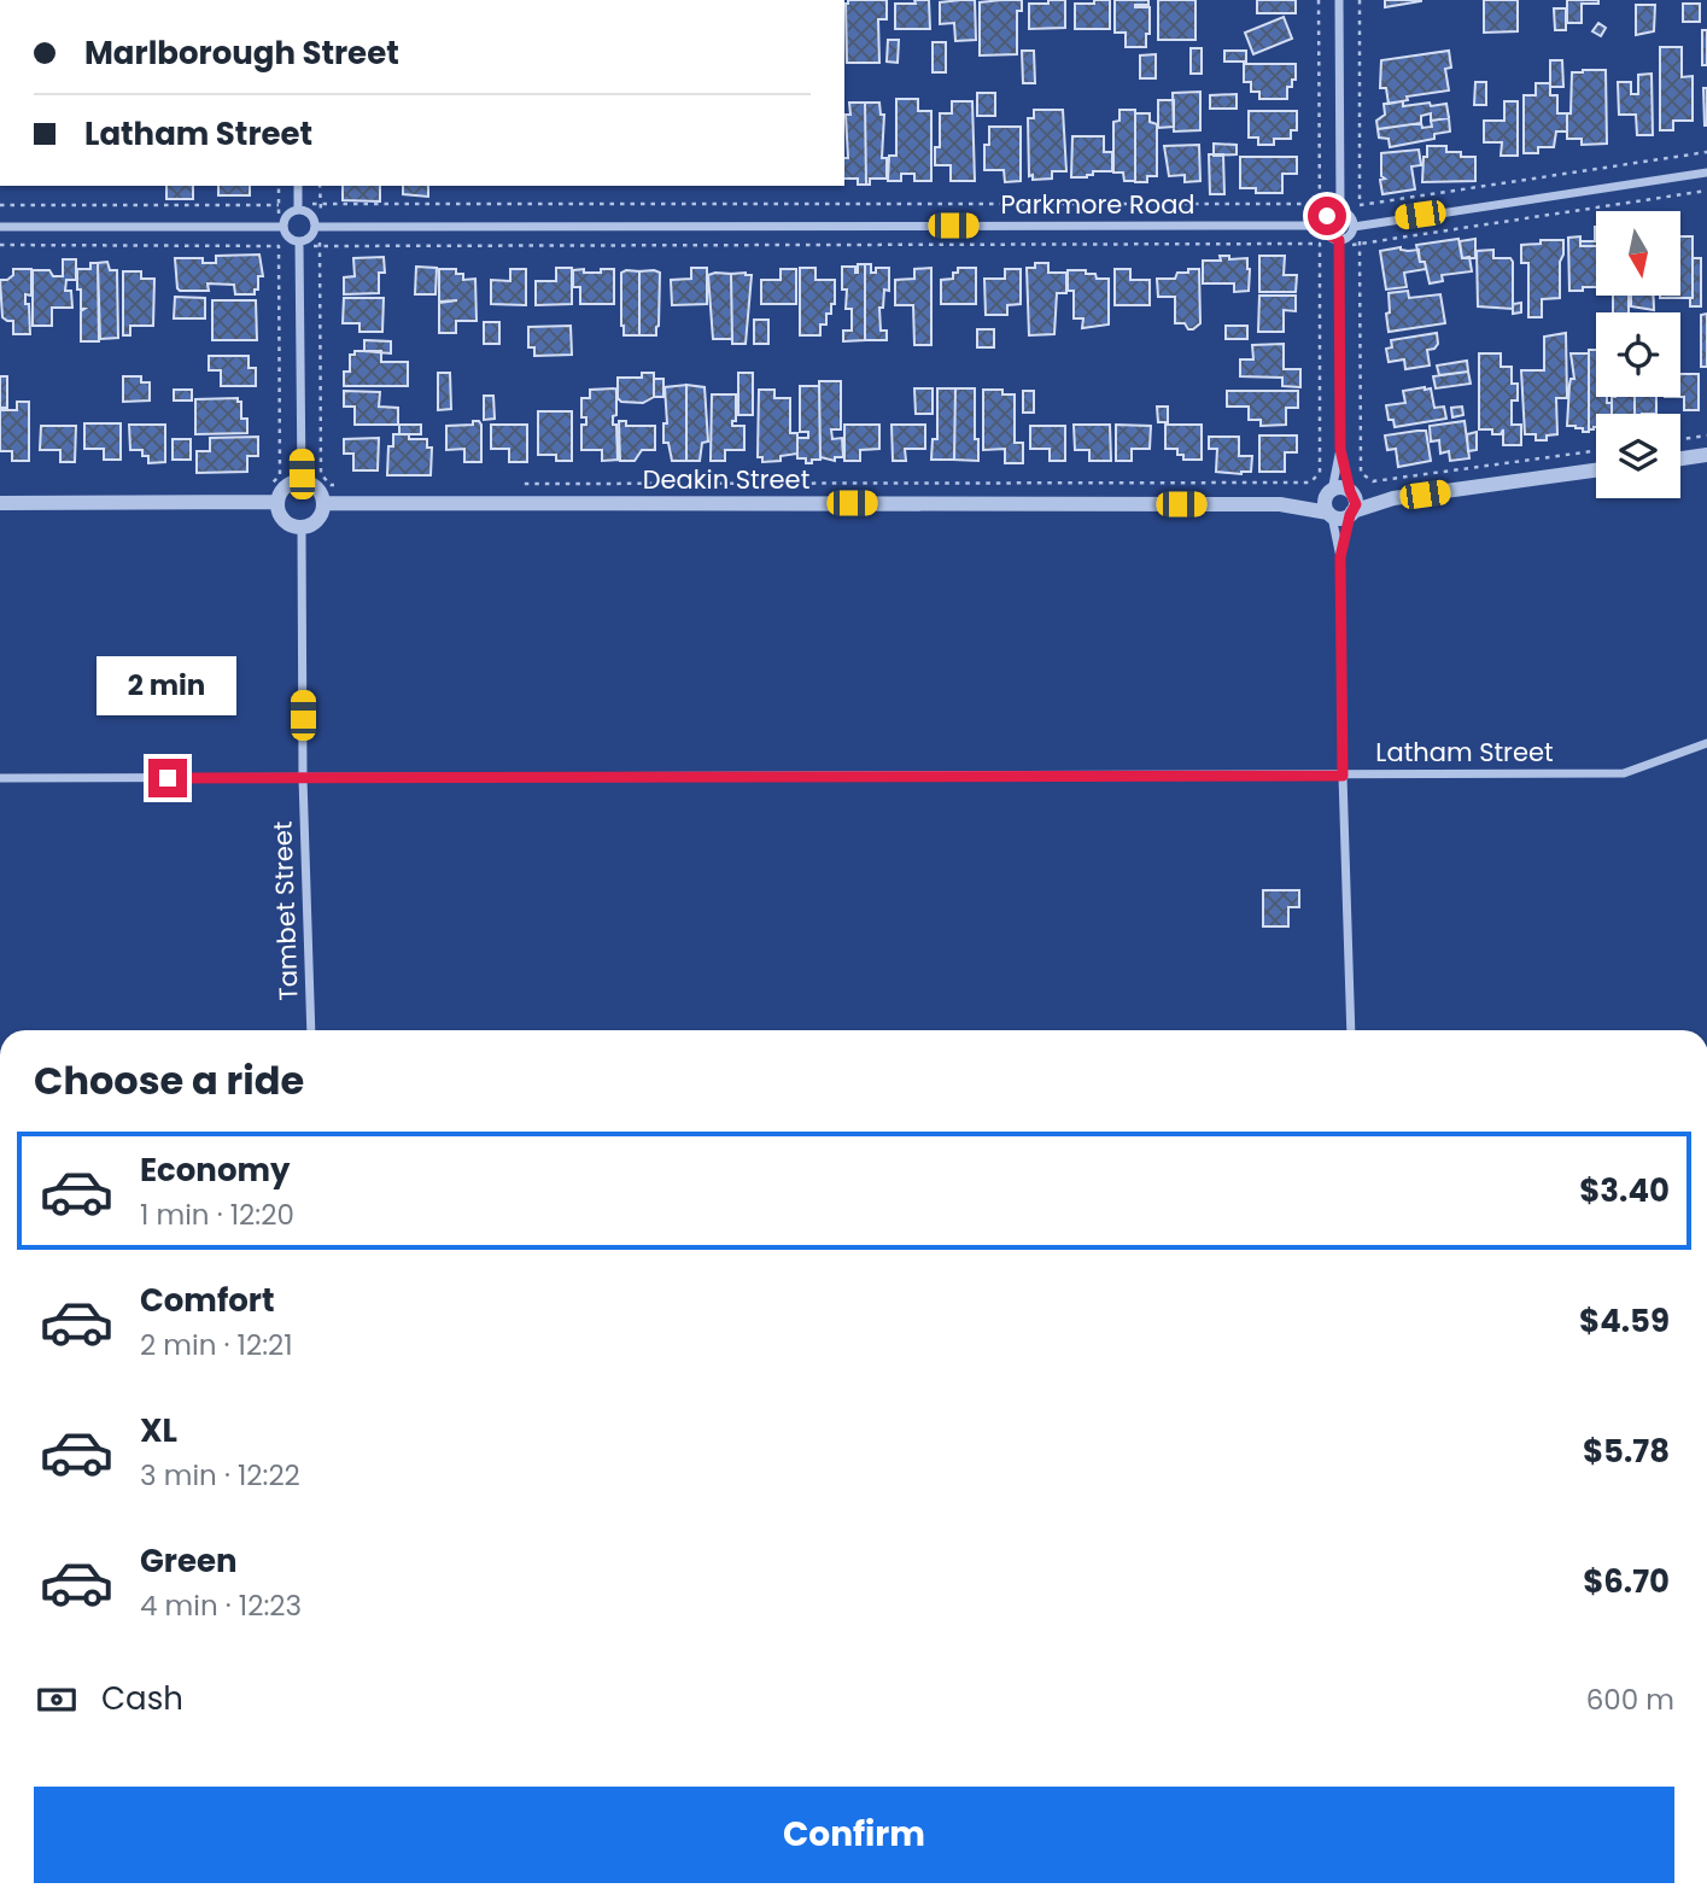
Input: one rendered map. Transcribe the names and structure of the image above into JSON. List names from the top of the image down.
{
  "streets": {
    "street": [
      "Parkmore Road",
      "Deakin Street",
      "Latham Street",
      "Tambet Street"
    ]
  },
  "crossings": [
    ["Deakin Street", "Tambet Street"],
    ["Latham Street", "Tambet Street"]
  ],
  "north": "bottom",
  "page": {
    "banner": ["Marlborough Street", "Latham Street"],
    "bubble": "2 min",
    "heading": "Choose a ride",
    "list": [
      {
        "name": "Economy",
        "note": "1 min · 12:20",
        "value": "$3.40"
      },
      {
        "name": "Comfort",
        "note": "2 min · 12:21",
        "value": "$4.59"
      },
      {
        "name": "XL",
        "note": "3 min · 12:22",
        "value": "$5.78"
      },
      {
        "name": "Green",
        "note": "4 min · 12:23",
        "value": "$6.70"
      }
    ],
    "pay": ["Cash", "600 m"],
    "buttons": "Confirm"
  }
}
